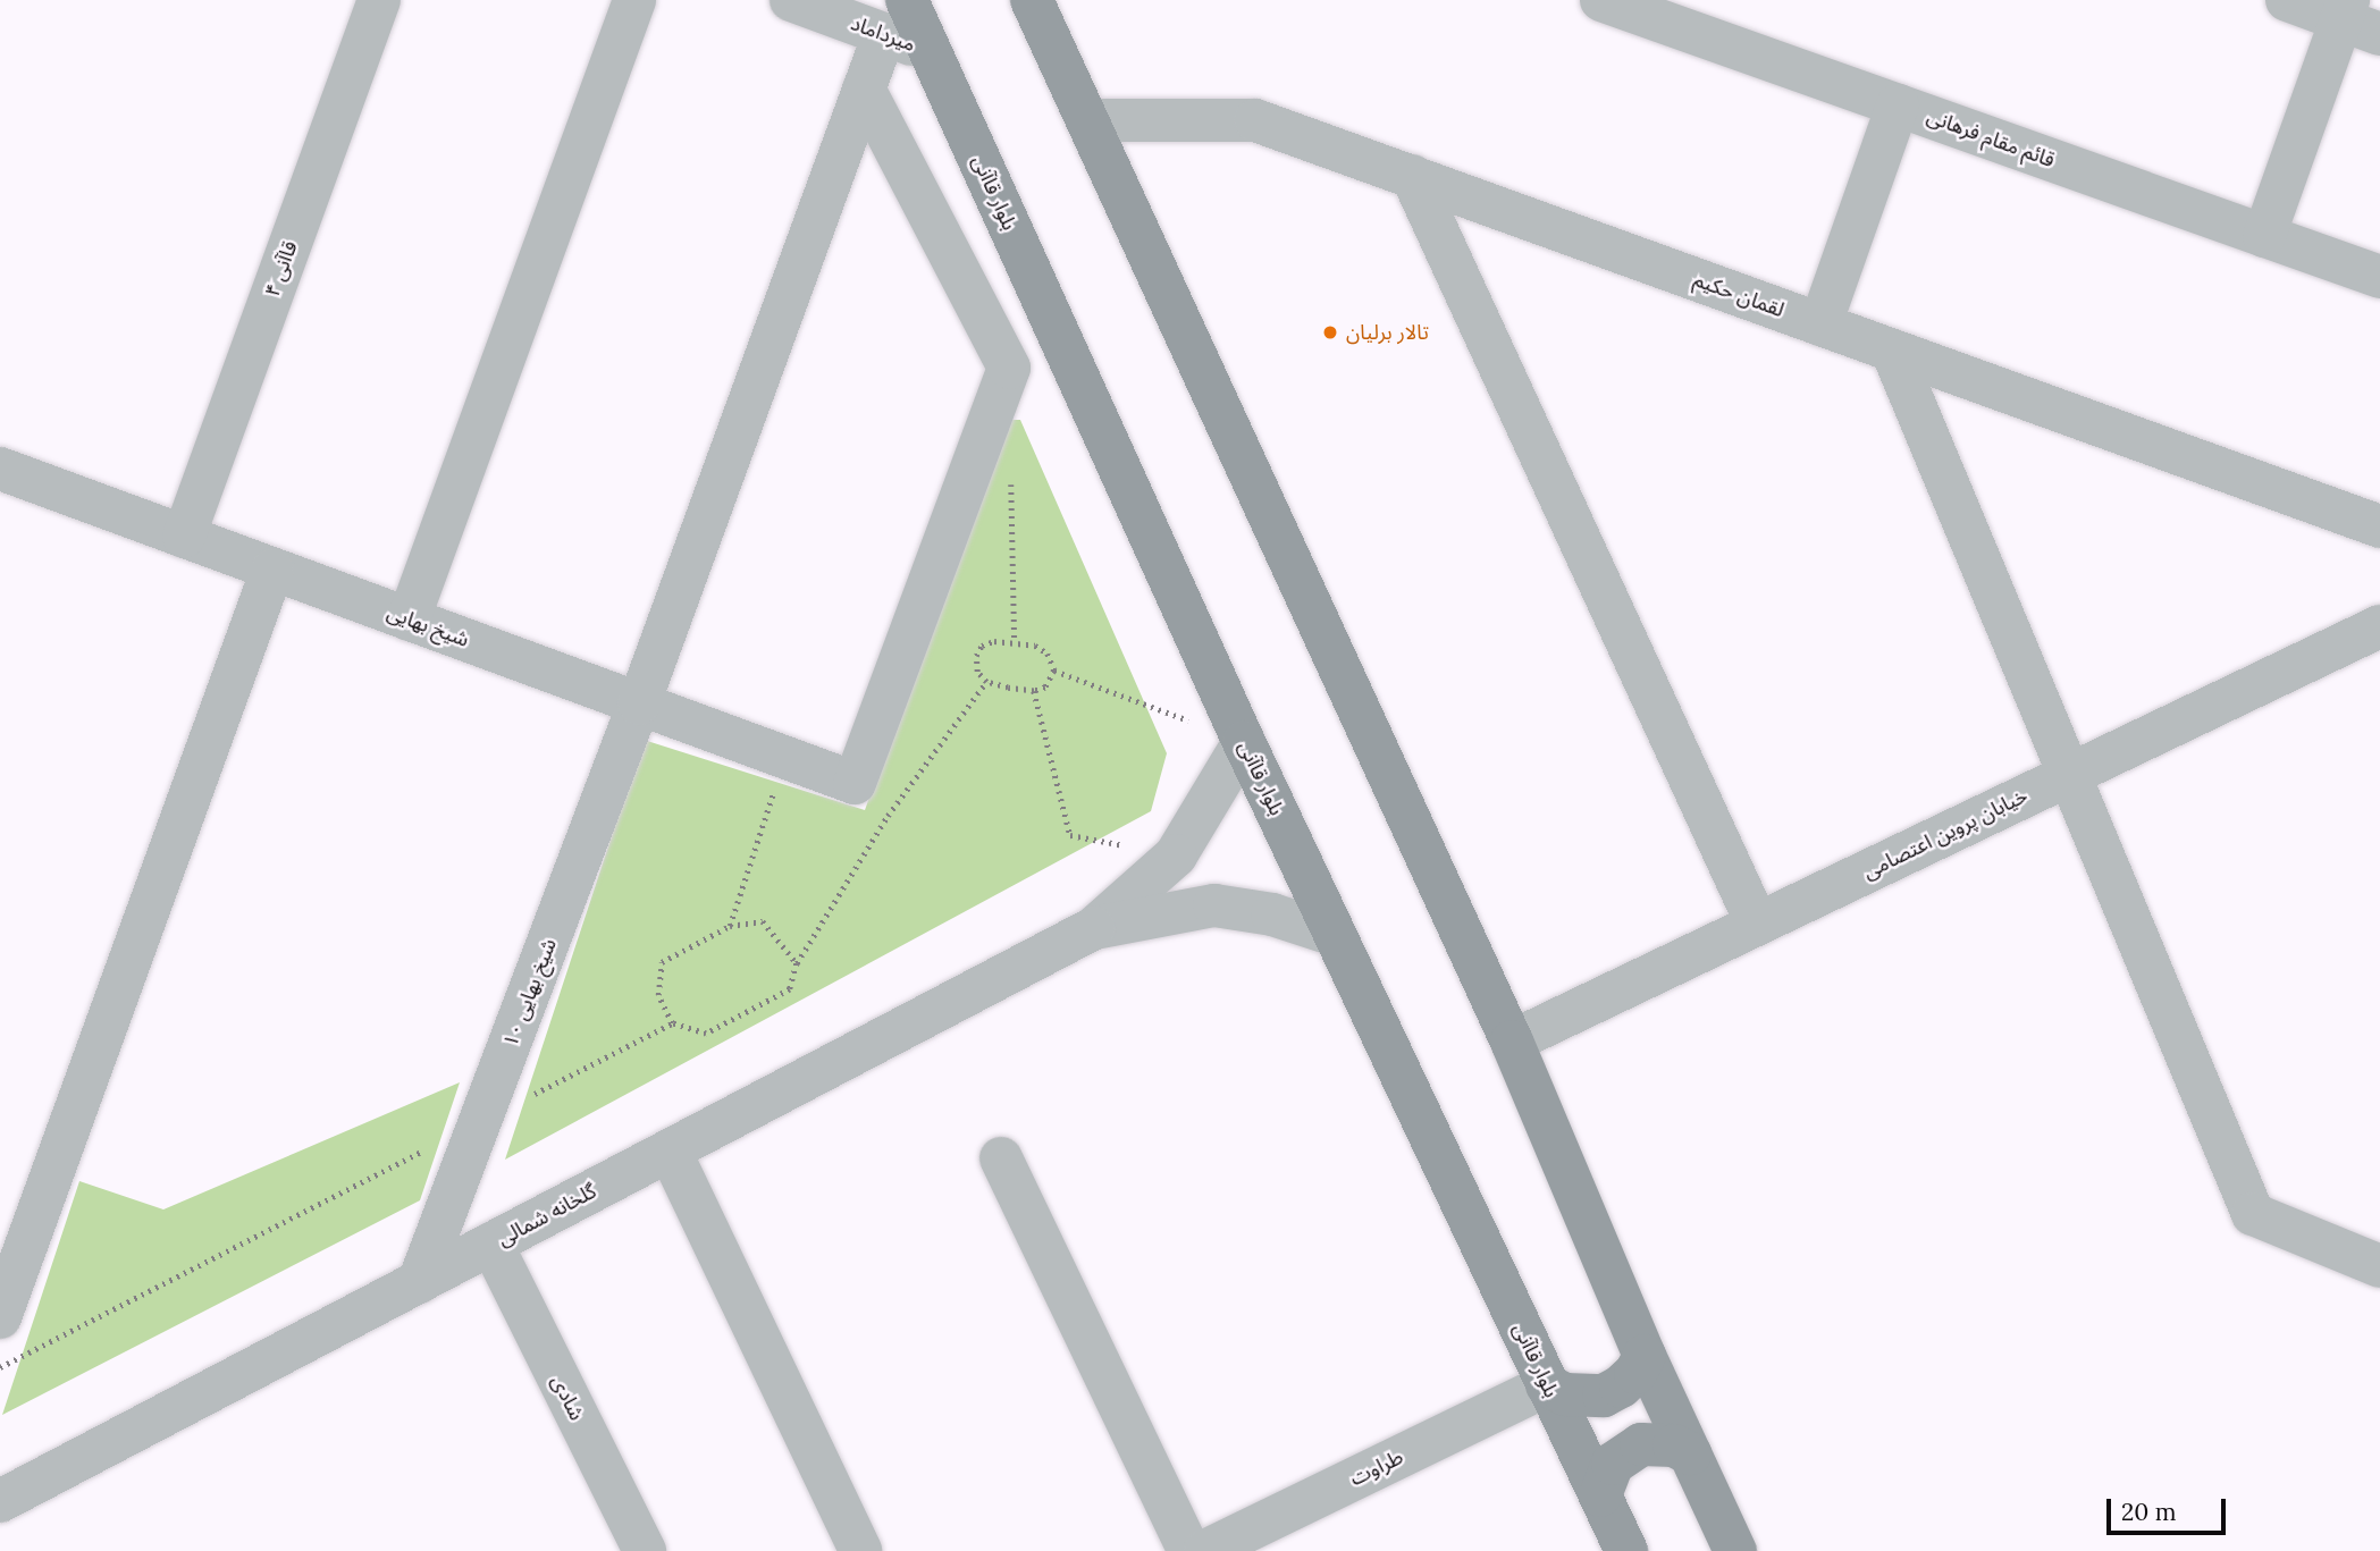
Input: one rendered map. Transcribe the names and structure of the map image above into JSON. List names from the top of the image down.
{
  "streets": {
    "main road": ["بلوار قاآنی"],
    "street": [
      "میرداماد",
      "قائم مقام فرهانی",
      "قاآنی ۴",
      "لقمان حکیم",
      "شیخ بهایی",
      "خیابان پروین اعتصامی",
      "شیخ بهایی ۱۰",
      "گلخانه شمالی",
      "شادی",
      "طراوت"
    ]
  },
  "crossings": [
    ["میرداماد", "بلوار قاآنی"],
    ["میرداماد", "شیخ بهایی ۱۰"],
    ["بلوار قاآنی", "شیخ بهایی ۱۰"],
    ["بلوار قاآنی", "طراوت"],
    ["قاآنی ۴", "شیخ بهایی"],
    ["شیخ بهایی", "شیخ بهایی ۱۰"],
    ["شیخ بهایی ۱۰", "گلخانه شمالی"],
    ["گلخانه شمالی", "شادی"]
  ],
  "places": ["تالار برلیان"],
  "scale_bar": "20 m"
}
